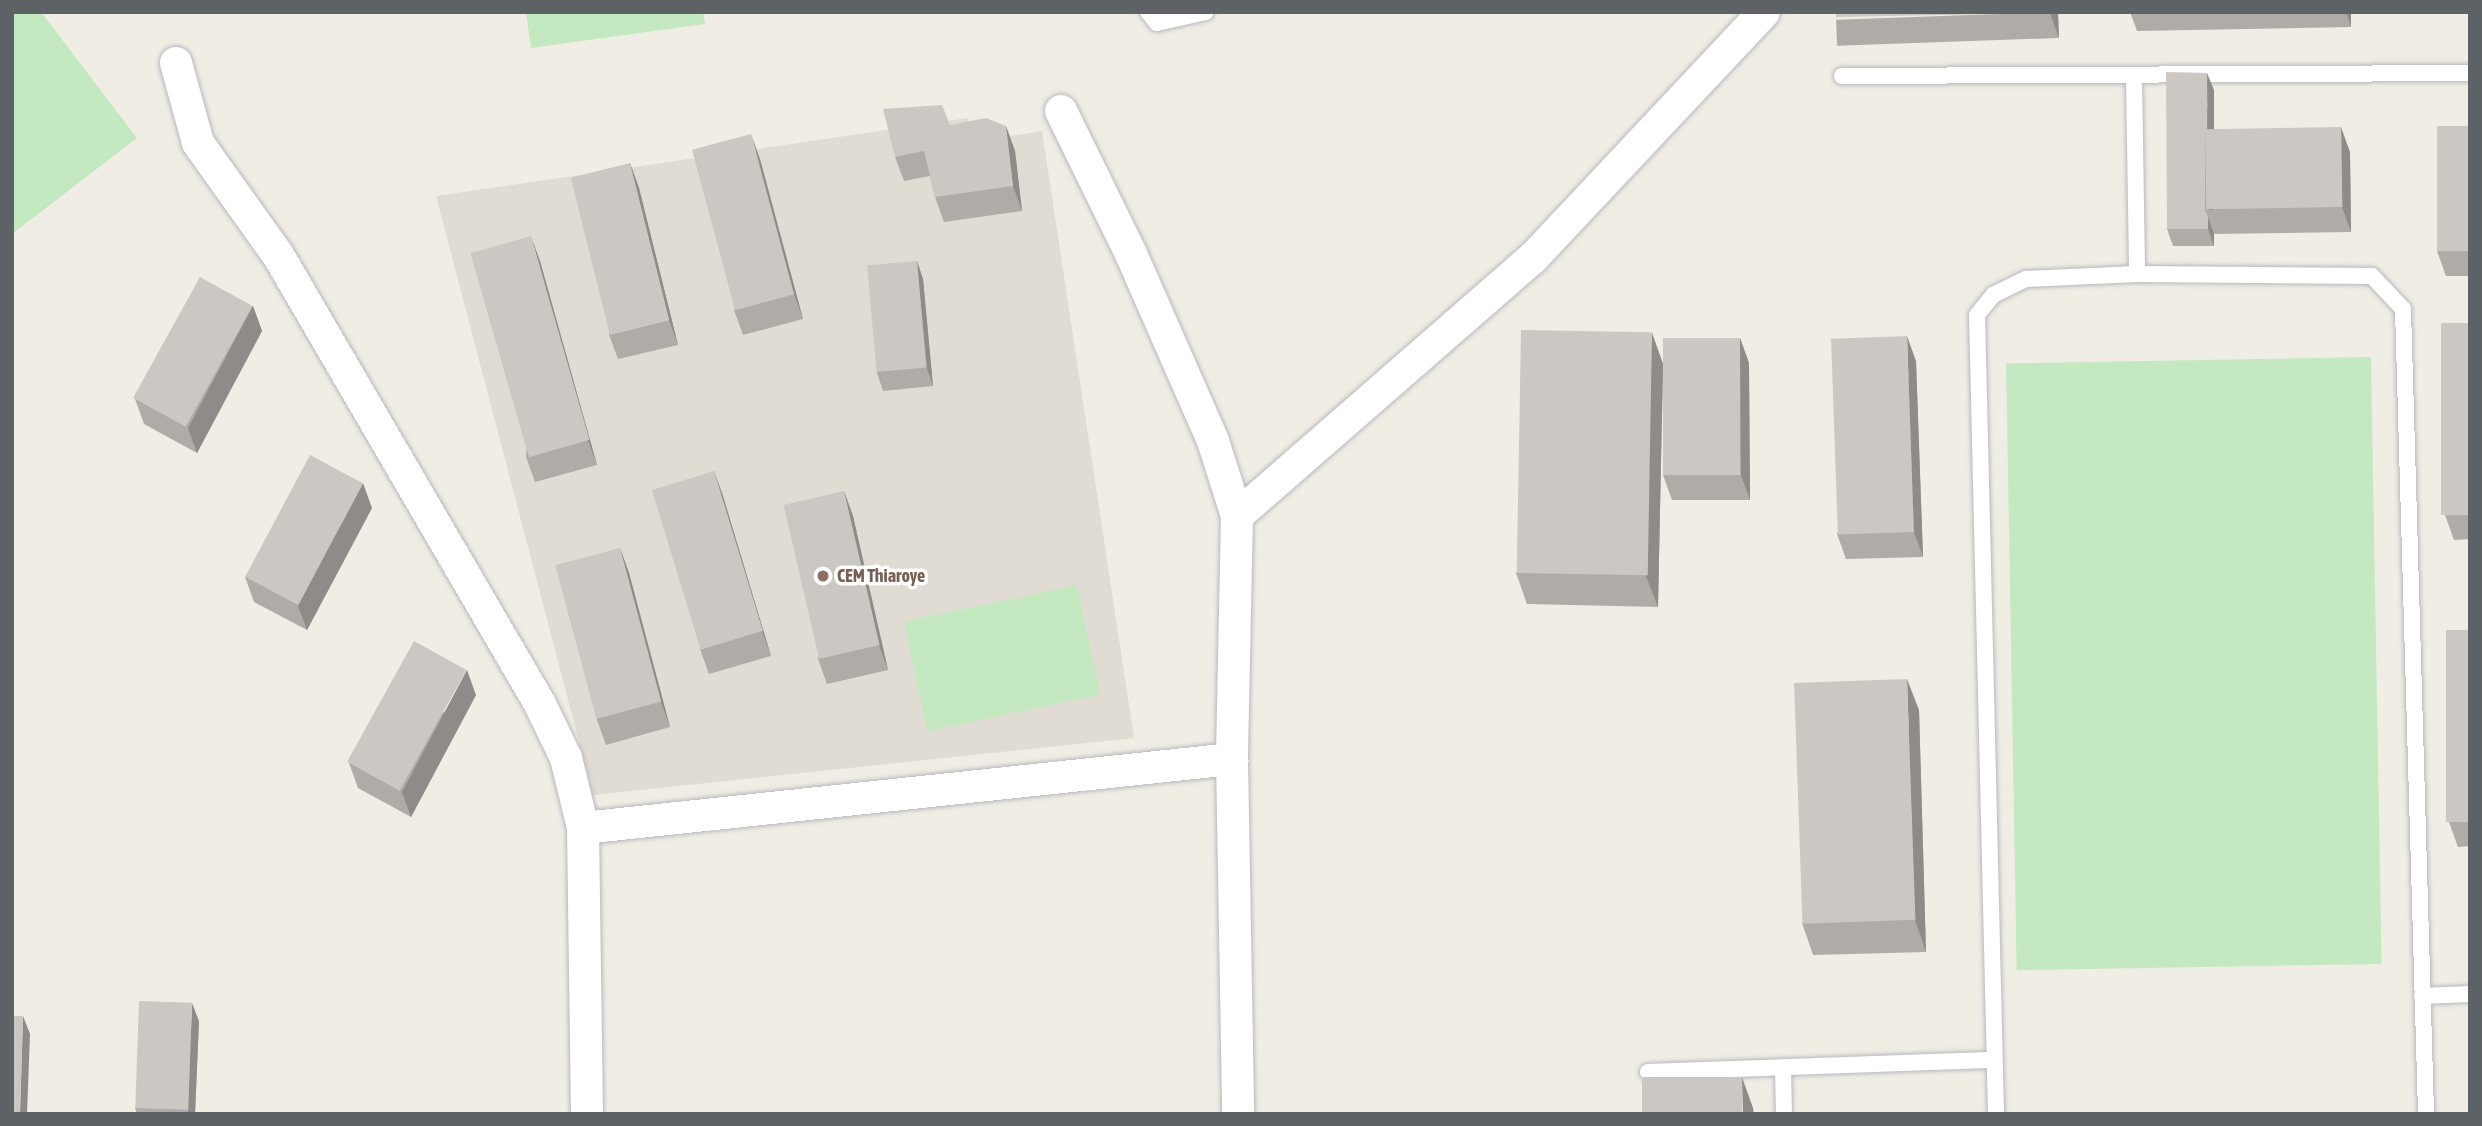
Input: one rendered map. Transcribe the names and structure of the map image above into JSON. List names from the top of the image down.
{
  "places": ["CEM Thiaroye"]
}
